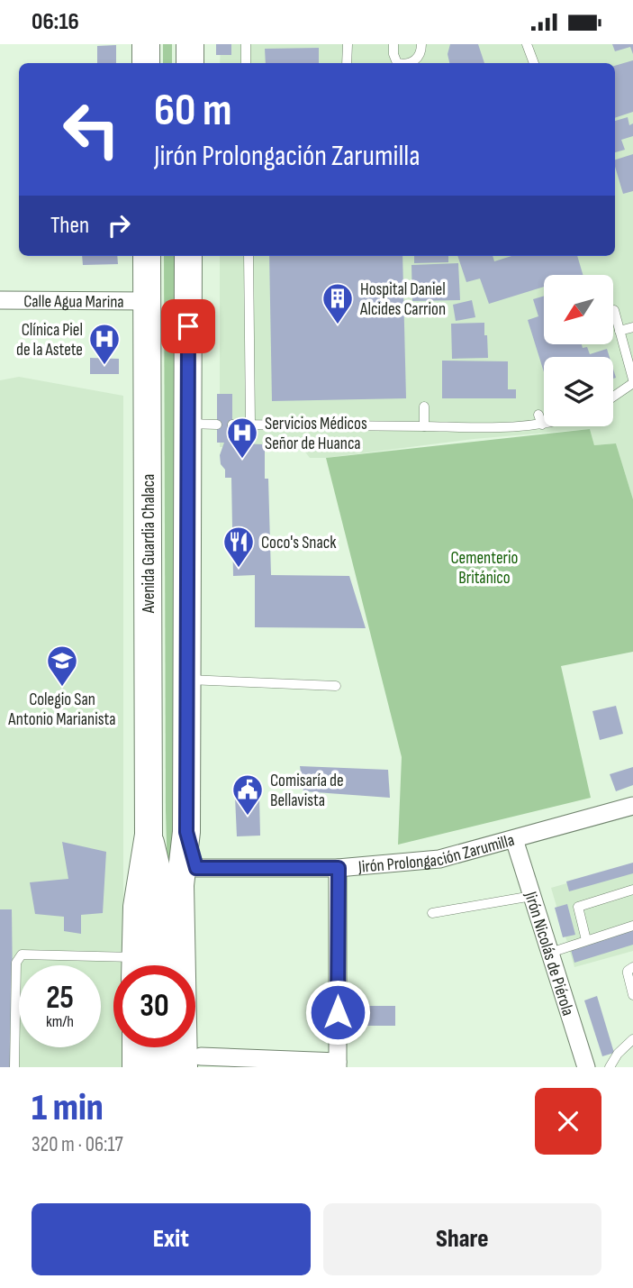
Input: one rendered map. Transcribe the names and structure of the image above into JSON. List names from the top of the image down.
{
  "streets": {
    "main road": ["Avenida Guardia Chalaca"],
    "street": ["Calle Agua Marina", "Jirón Prolongación Zarumilla", "Jirón Nicolás de Piérola"]
  },
  "crossings": [
    ["Calle Agua Marina", "Avenida Guardia Chalaca"],
    ["Avenida Guardia Chalaca", "Jirón Prolongación Zarumilla"],
    ["Jirón Prolongación Zarumilla", "Jirón Nicolás de Piérola"]
  ],
  "parks": ["Cementerio Británico"],
  "places": {
    "building": ["Hospital Daniel Alcides Carrion"],
    "hospital": ["Clínica Piel de la Astete", "Servicios Médicos Señor de Huanca"],
    "restaurant": ["Coco's Snack"],
    "school or university": ["Colegio San Antonio Marianista"],
    "public building": ["Comisaría de Bellavista"]
  },
  "north": "bottom left",
  "page": {
    "status": "06:16",
    "turn": ["60 m", "Jirón Prolongación Zarumilla"],
    "then": "Then",
    "speed": "25 km/h",
    "limit": "30",
    "heading": ["1 min", "320 m · 06:17"],
    "buttons": ["Exit", "Share"]
  }
}
